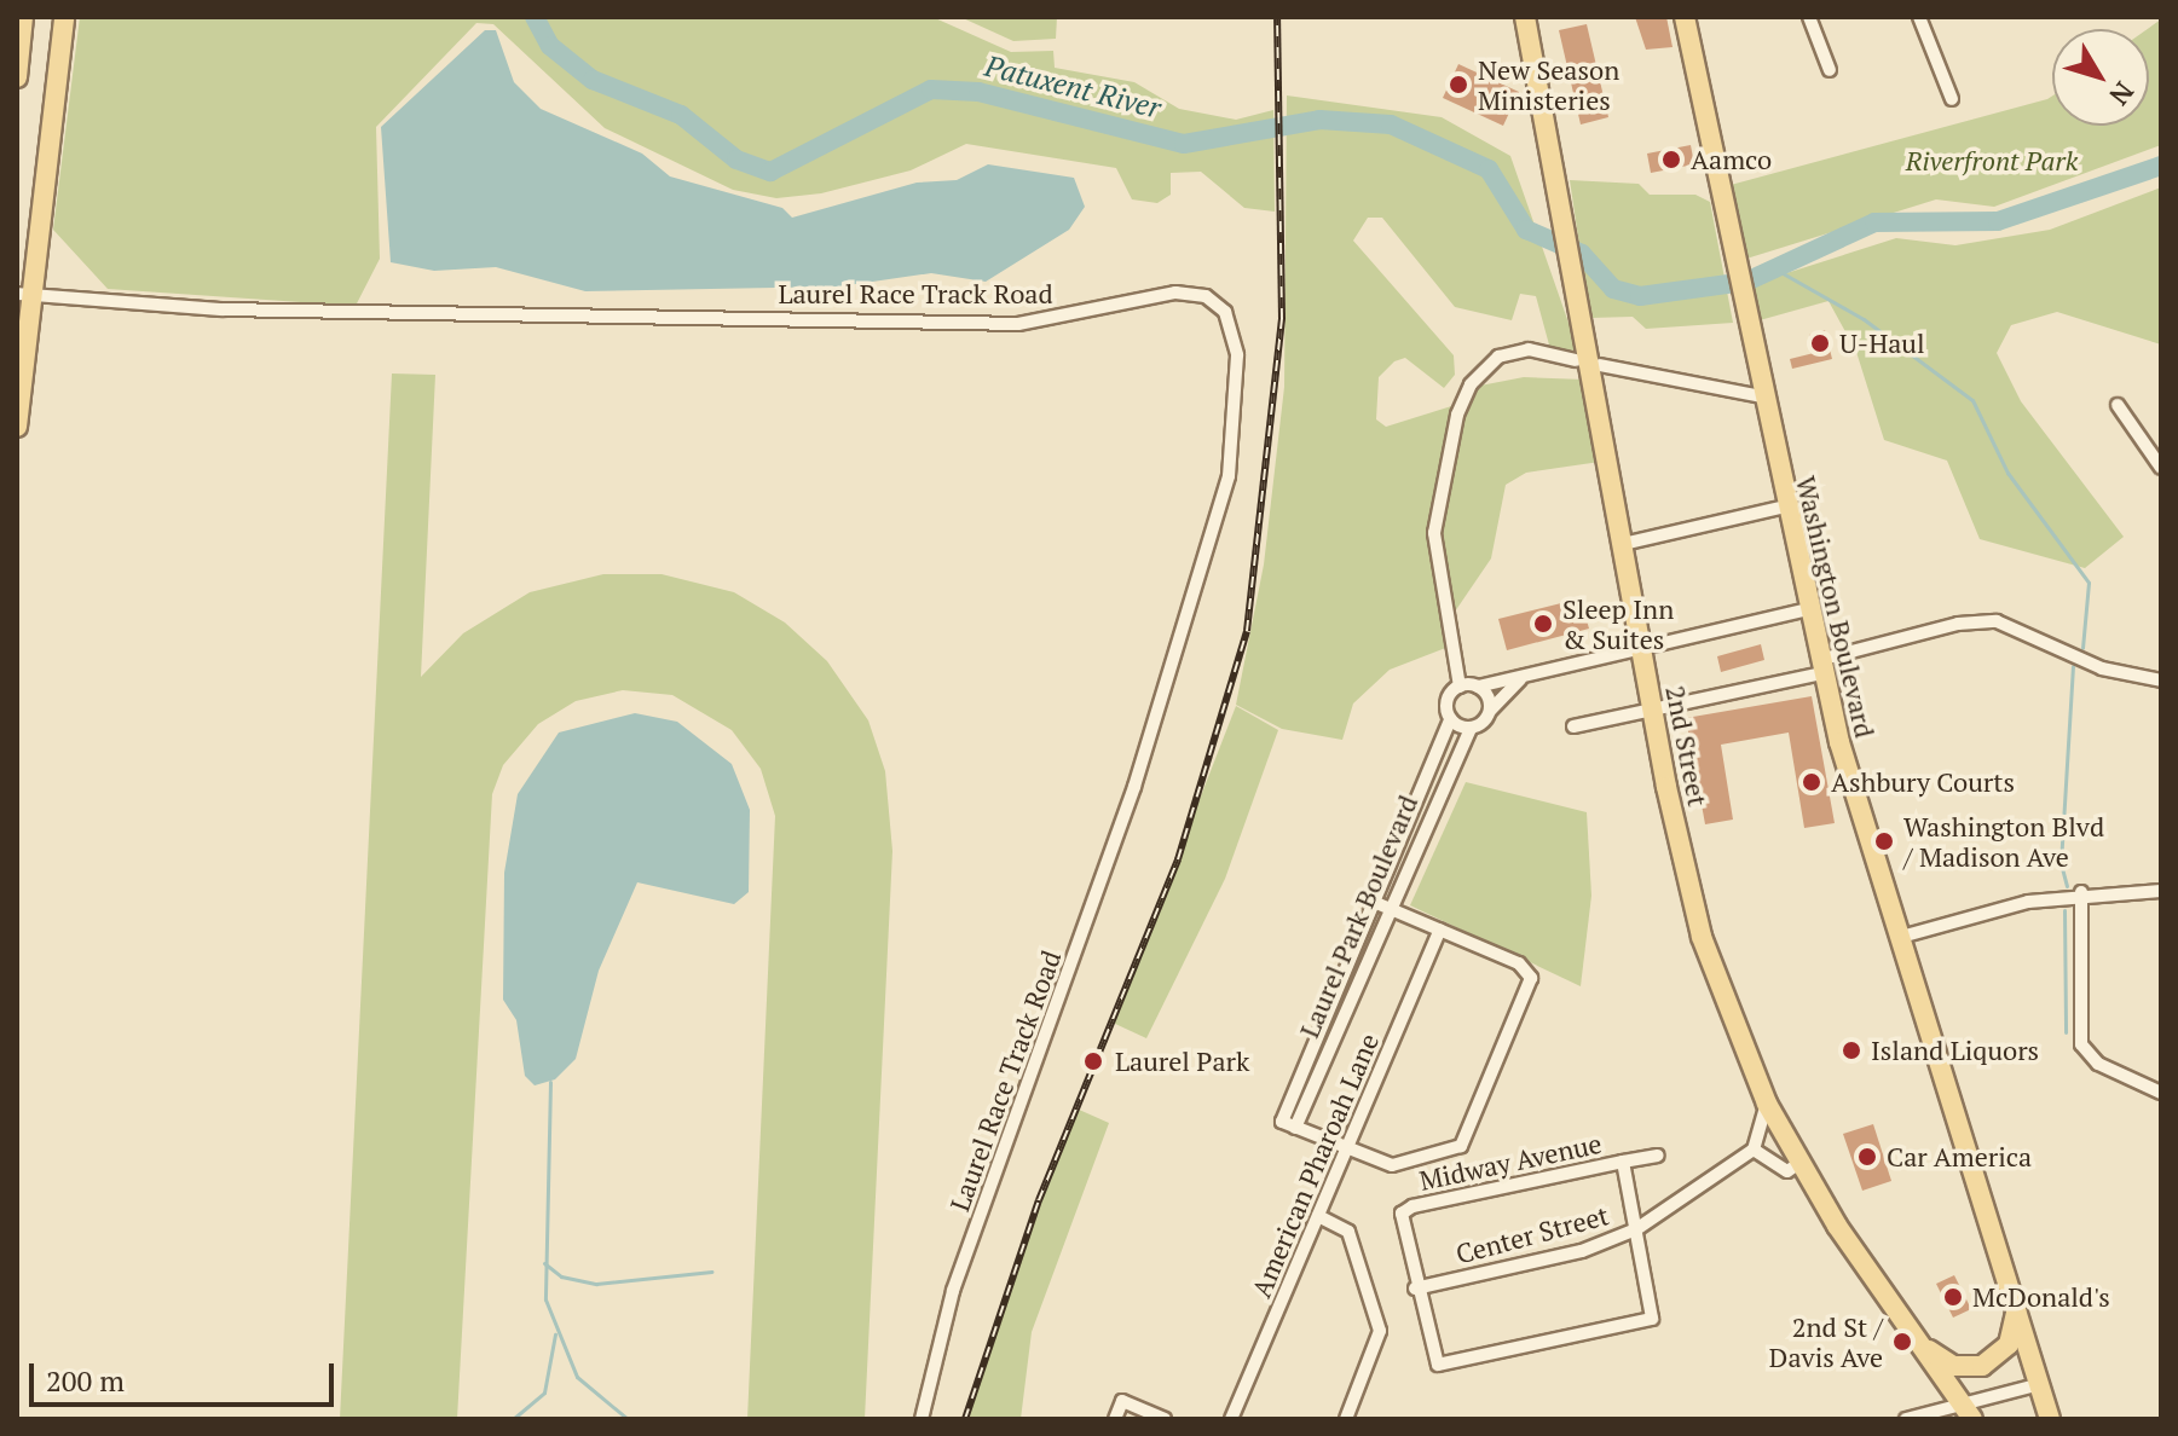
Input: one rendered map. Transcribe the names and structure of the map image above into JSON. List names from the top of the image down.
{
  "streets": {
    "main road": ["Washington Boulevard", "2nd Street"],
    "street": [
      "Laurel Race Track Road",
      "Laurel Park Boulevard",
      "Midway Avenue",
      "American Pharoah Lane",
      "Center Street"
    ]
  },
  "crossings": [
    ["Midway Avenue", "Center Street"]
  ],
  "water": ["Patuxent River"],
  "parks": ["Riverfront Park"],
  "places": [
    "New Season Ministeries",
    "Aamco",
    "U-Haul",
    "Sleep Inn & Suites",
    "Ashbury Courts",
    "Washington Blvd / Madison Ave",
    "Island Liquors",
    "Laurel Park",
    "Car America",
    "McDonald's",
    "2nd St / Davis Ave"
  ],
  "scale_bar": "200 m",
  "north": "bottom right"
}
